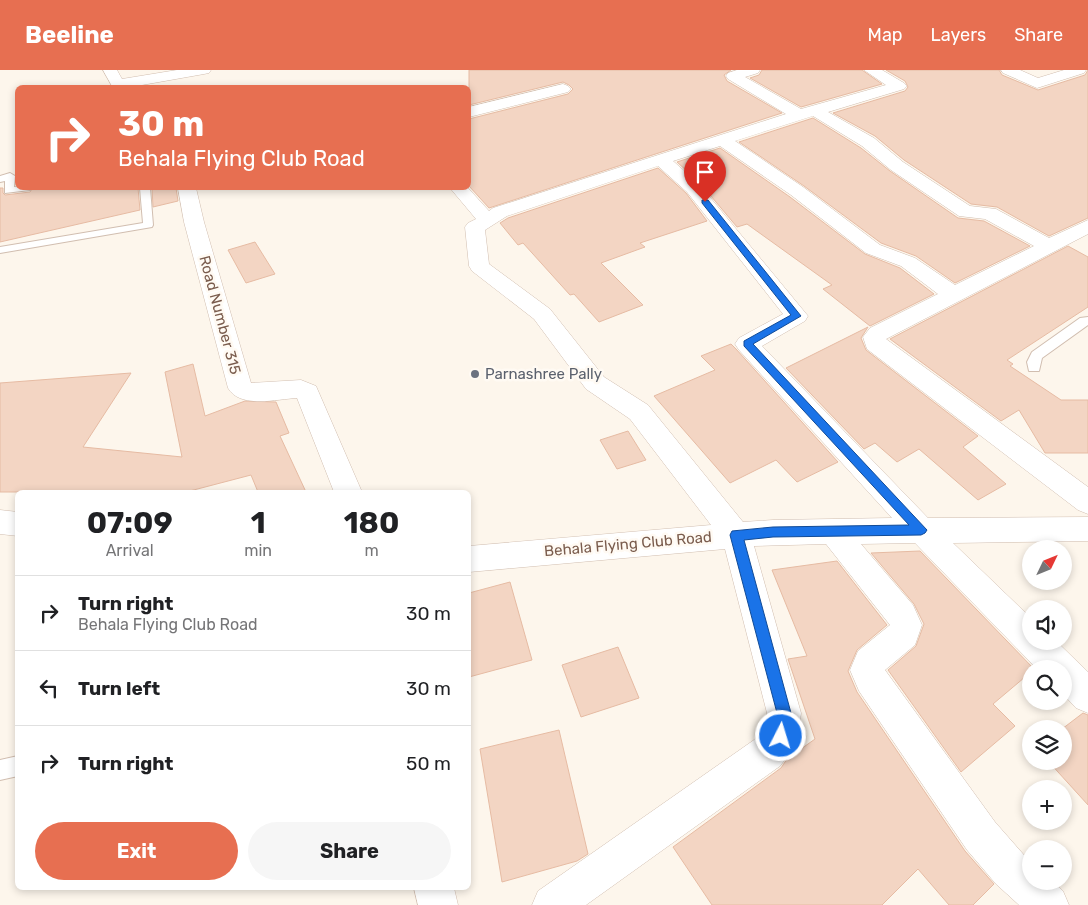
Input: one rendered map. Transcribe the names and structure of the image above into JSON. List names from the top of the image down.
{
  "streets": {
    "street": ["Road Number 315", "Behala Flying Club Road"]
  },
  "places": ["Parnashree Pally"],
  "north": "top right",
  "page": {
    "header": "Beeline",
    "nav": ["Map", "Layers", "Share"],
    "turn": ["30 m", "Behala Flying Club Road"],
    "eta": [
      "07:09",
      "Arrival",
      "1",
      "min",
      "180",
      "m"
    ],
    "map_buttons": ["+", "−"],
    "list": [
      {
        "name": "Turn right",
        "note": "Behala Flying Club Road",
        "value": "30 m"
      },
      {
        "name": "Turn left",
        "value": "30 m"
      },
      {
        "name": "Turn right",
        "value": "50 m"
      }
    ],
    "buttons": ["Exit", "Share"]
  }
}
